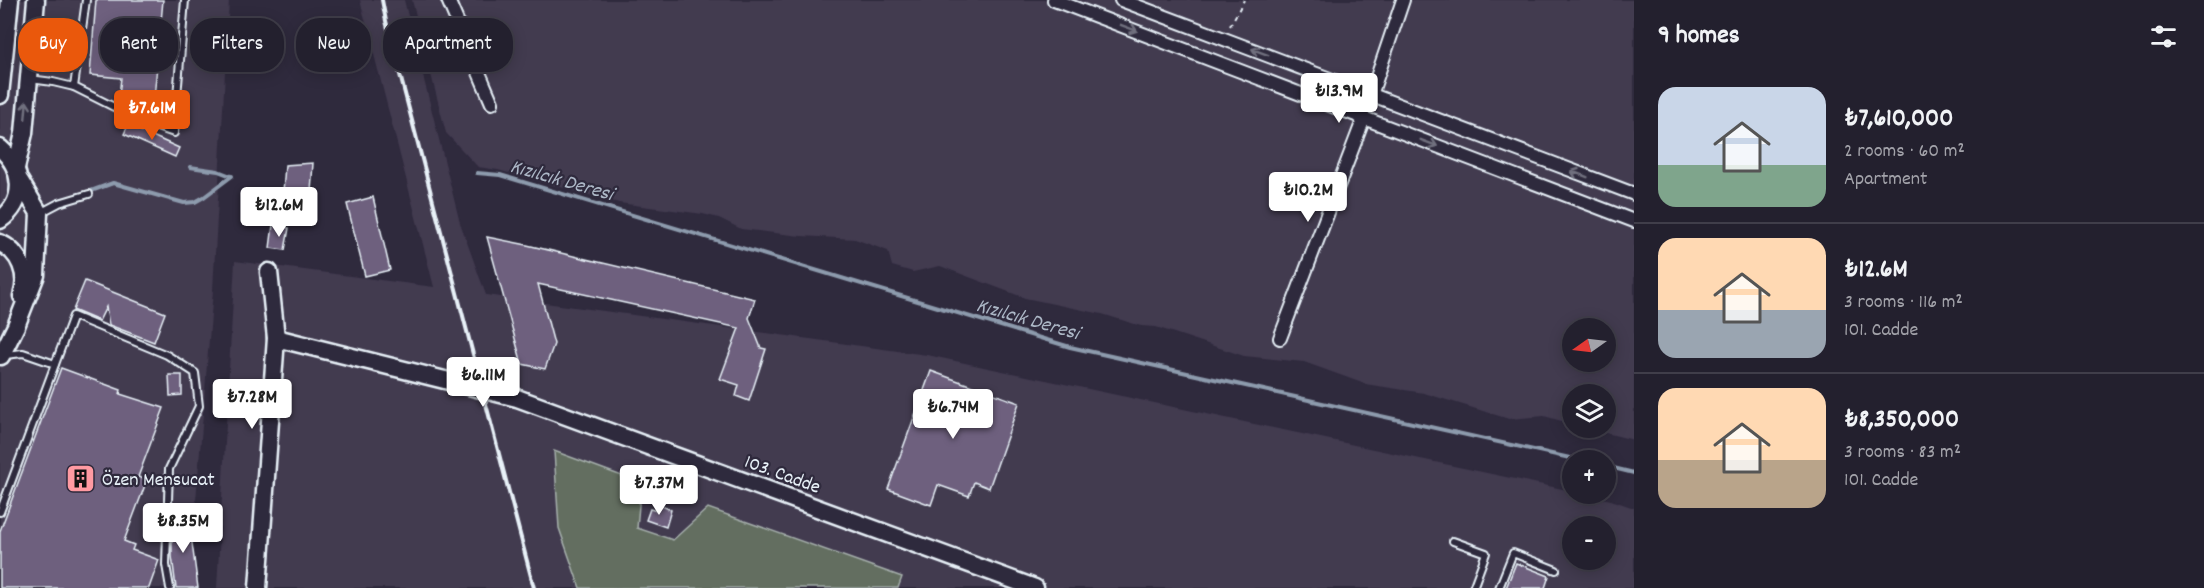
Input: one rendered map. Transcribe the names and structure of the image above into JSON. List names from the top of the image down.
{
  "streets": {
    "street": ["103. Cadde"]
  },
  "water": ["Kızılcık Deresi"],
  "places": {
    "building": ["Özen Mensucat"]
  },
  "north": "left",
  "page": {
    "heading": "9 homes",
    "chip": [
      "Buy",
      "Rent",
      "Filters",
      "New",
      "Apartment"
    ],
    "list": [
      {
        "name": "₺7,610,000",
        "note": "2 rooms · 60 m² · Apartment"
      },
      {
        "name": "₺12.6M",
        "note": "3 rooms · 116 m² · 101. Cadde"
      },
      {
        "name": "₺8,350,000",
        "note": "3 rooms · 83 m² · 101. Cadde"
      }
    ],
    "price": [
      "₺13.9M",
      "₺7.61M",
      "₺10.2M",
      "₺12.6M",
      "₺6.11M",
      "₺7.28M",
      "₺6.74M",
      "₺7.37M",
      "₺8.35M"
    ],
    "map_buttons": ["+", "−"]
  }
}
